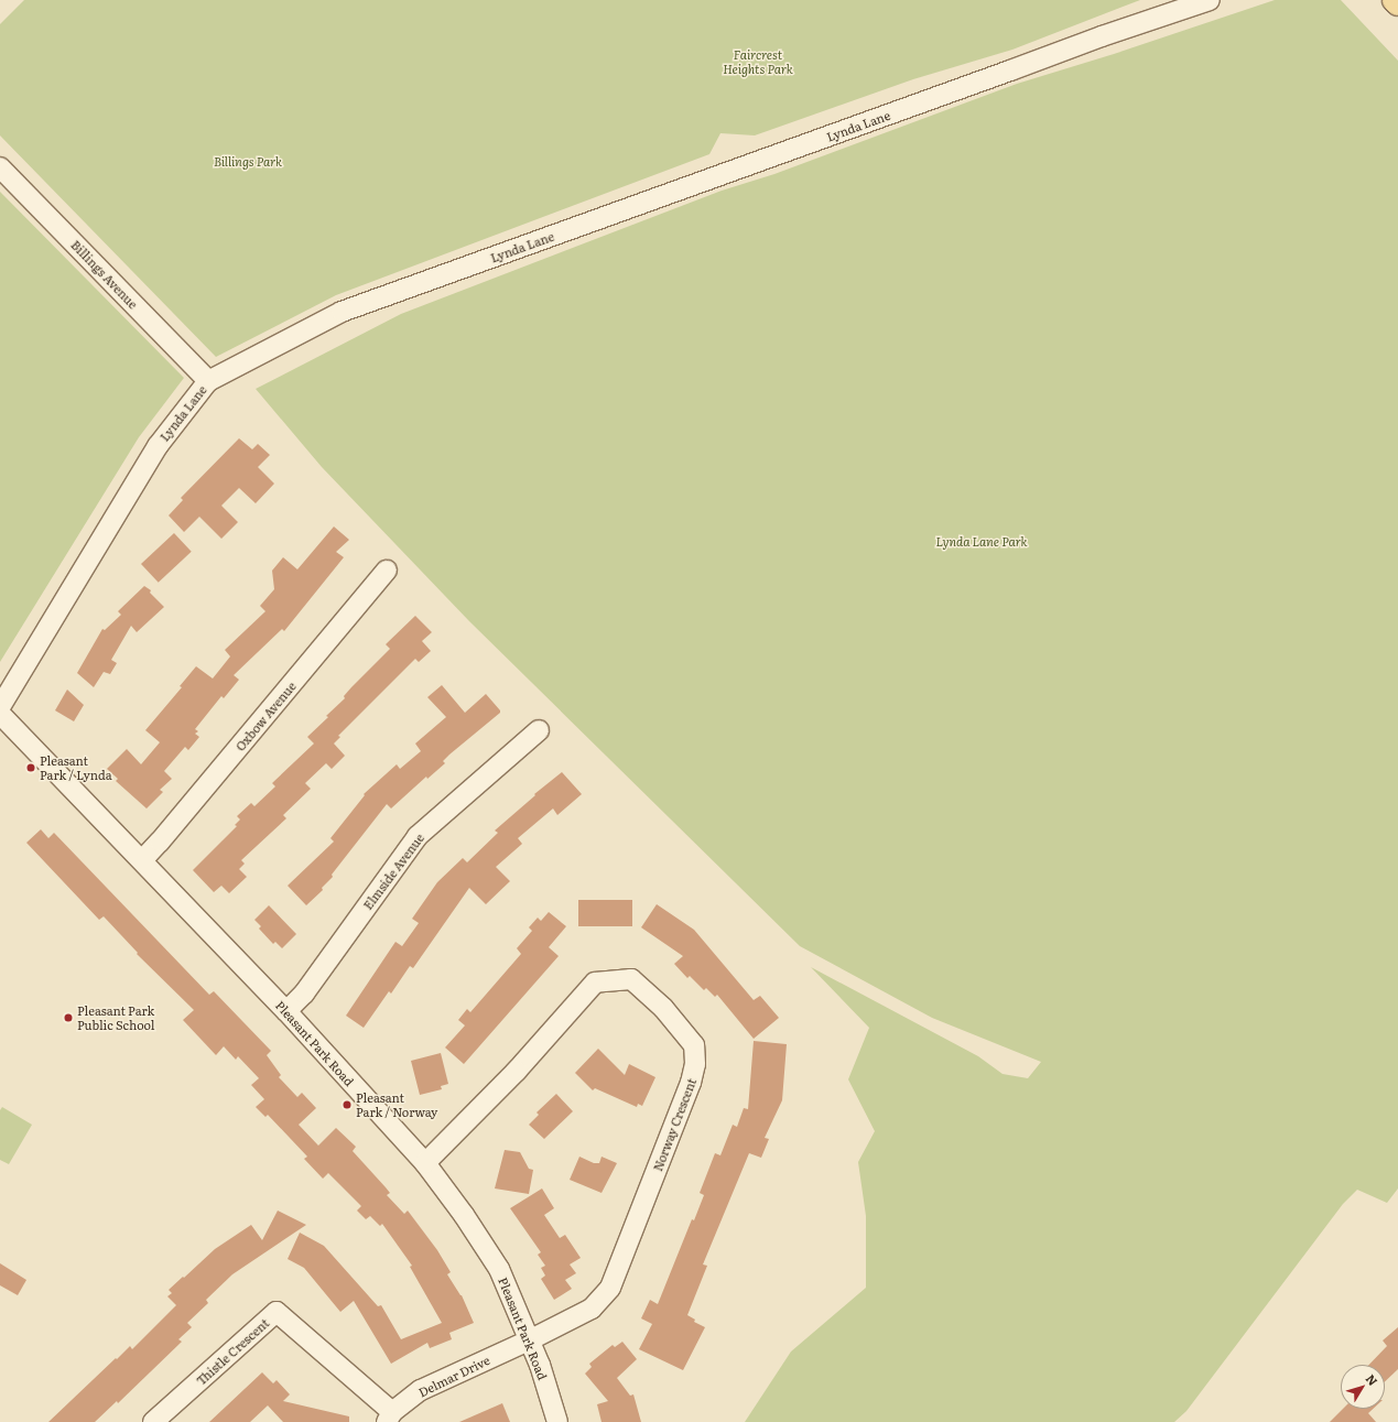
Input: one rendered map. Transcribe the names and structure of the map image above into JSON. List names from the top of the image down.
{
  "streets": {
    "street": [
      "Lynda Lane",
      "Billings Avenue",
      "Oxbow Avenue",
      "Elmside Avenue",
      "Pleasant Park Road",
      "Norway Crescent",
      "Thistle Crescent",
      "Delmar Drive"
    ]
  },
  "crossings": [
    ["Lynda Lane", "Billings Avenue"],
    ["Oxbow Avenue", "Pleasant Park Road"],
    ["Elmside Avenue", "Pleasant Park Road"],
    ["Pleasant Park Road", "Norway Crescent"],
    ["Pleasant Park Road", "Delmar Drive"],
    ["Norway Crescent", "Delmar Drive"],
    ["Thistle Crescent", "Delmar Drive"]
  ],
  "parks": ["Faircrest Heights Park", "Billings Park", "Lynda Lane Park"],
  "places": ["Pleasant Park / Lynda", "Pleasant Park Public School", "Pleasant Park / Norway"],
  "north": "top right"
}
